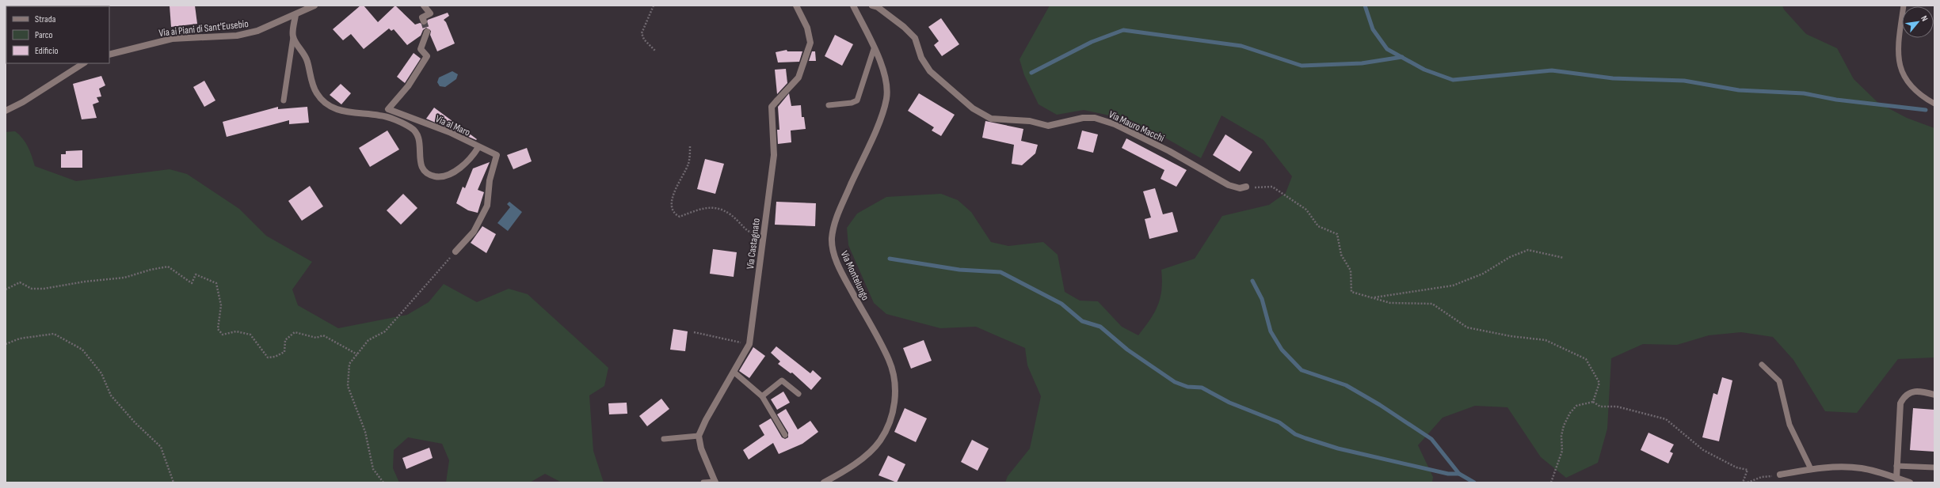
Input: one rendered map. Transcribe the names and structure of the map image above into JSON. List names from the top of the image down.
{
  "streets": {
    "street": [
      "Via ai Piani di Sant'Eusebio",
      "Via al Maro",
      "Via Mauro Macchi",
      "Via Castagnato",
      "Via Montelungo"
    ]
  },
  "legend": ["Strada", "Parco", "Edificio"],
  "north": "top right"
}
